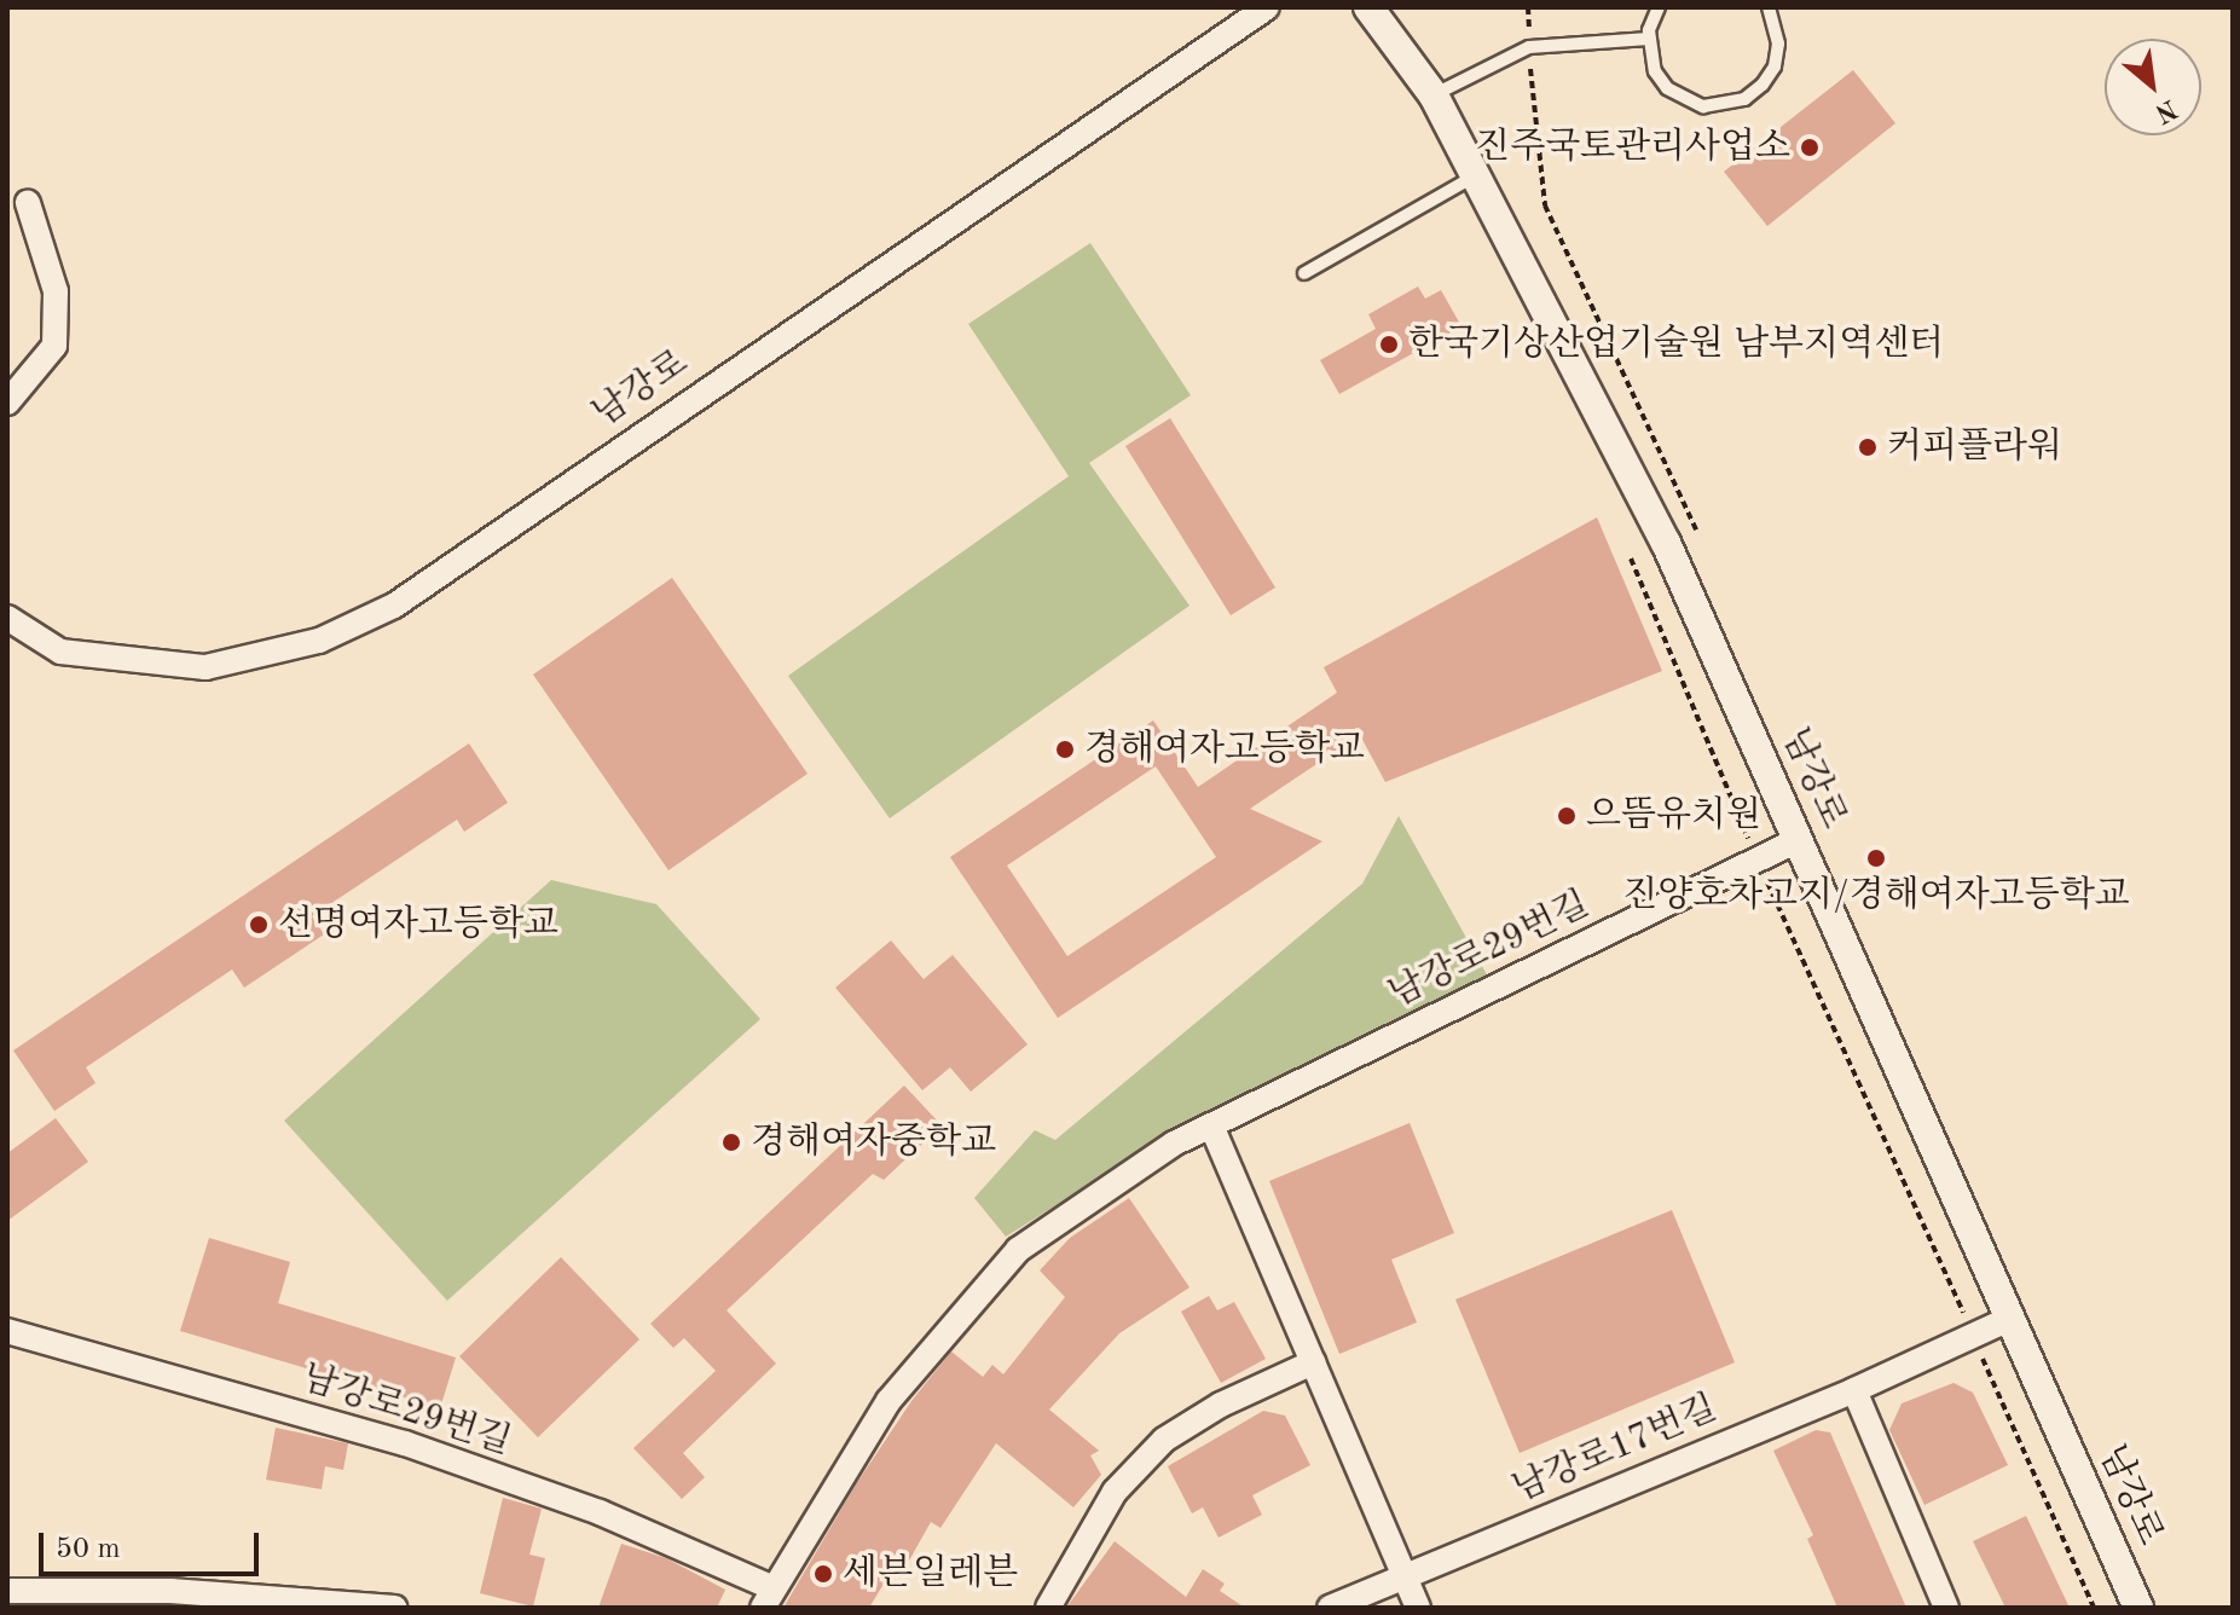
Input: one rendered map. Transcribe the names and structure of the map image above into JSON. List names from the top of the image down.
{
  "streets": {
    "street": ["남강로", "남강로29번길", "남강로17번길"]
  },
  "crossings": [
    ["남강로", "남강로29번길"],
    ["남강로", "남강로17번길"]
  ],
  "places": [
    "진주국토관리사업소",
    "한국기상산업기술원 남부지역센터",
    "커피플라워",
    "경해여자고등학교",
    "으뜸유치원",
    "진양호차고지/경해여자고등학교",
    "선명여자고등학교",
    "경해여자중학교",
    "세븐일레븐"
  ],
  "scale_bar": "50 m",
  "north": "bottom right"
}
